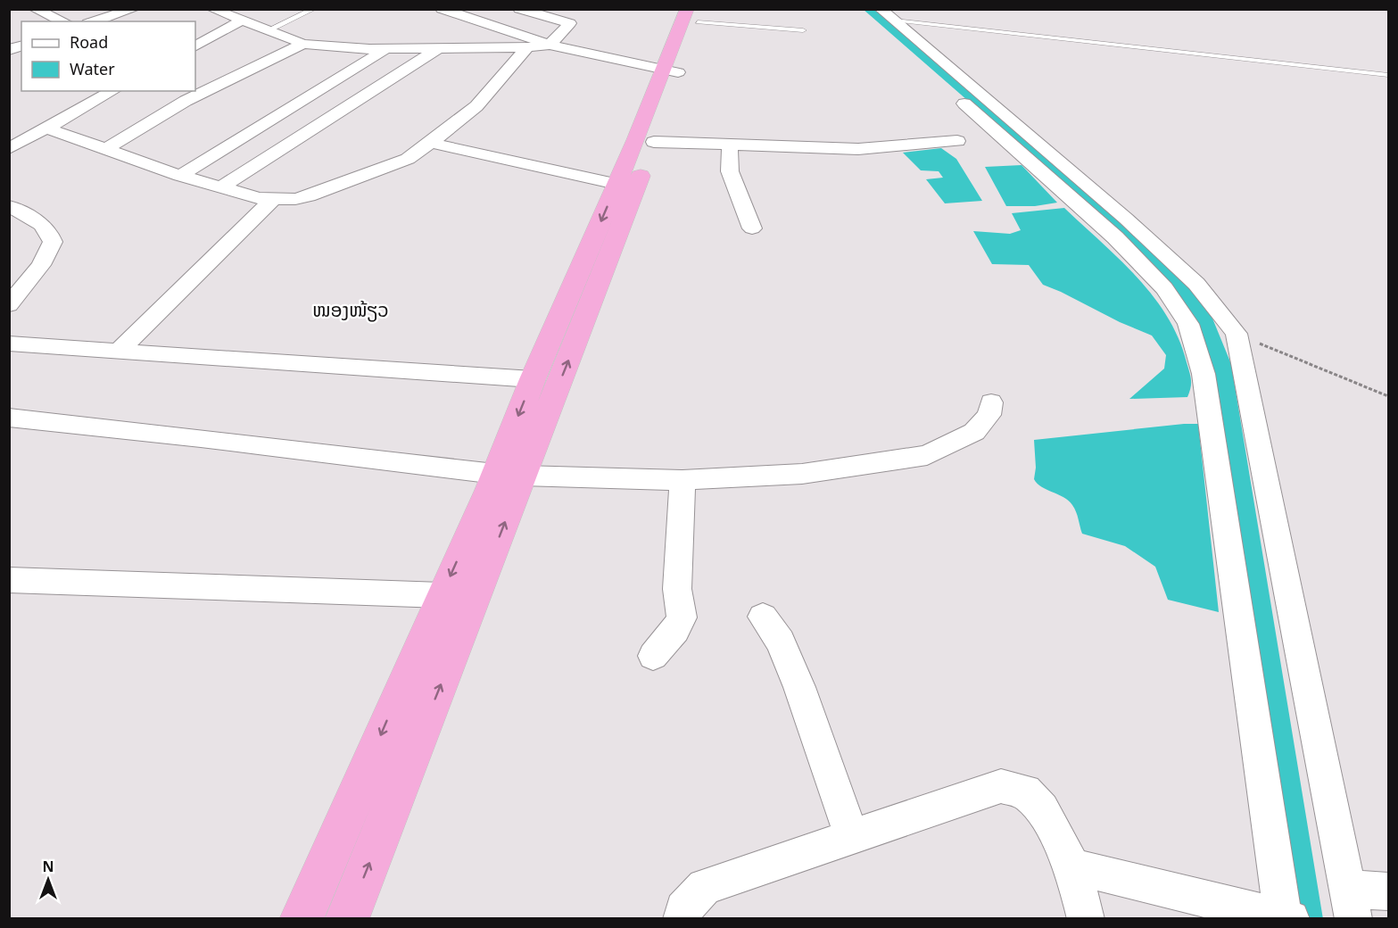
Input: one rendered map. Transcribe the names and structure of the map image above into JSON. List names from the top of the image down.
{
  "districts": ["ໜອງໜ້ຽວ"],
  "legend": ["Road", "Water"],
  "north": "top"
}
